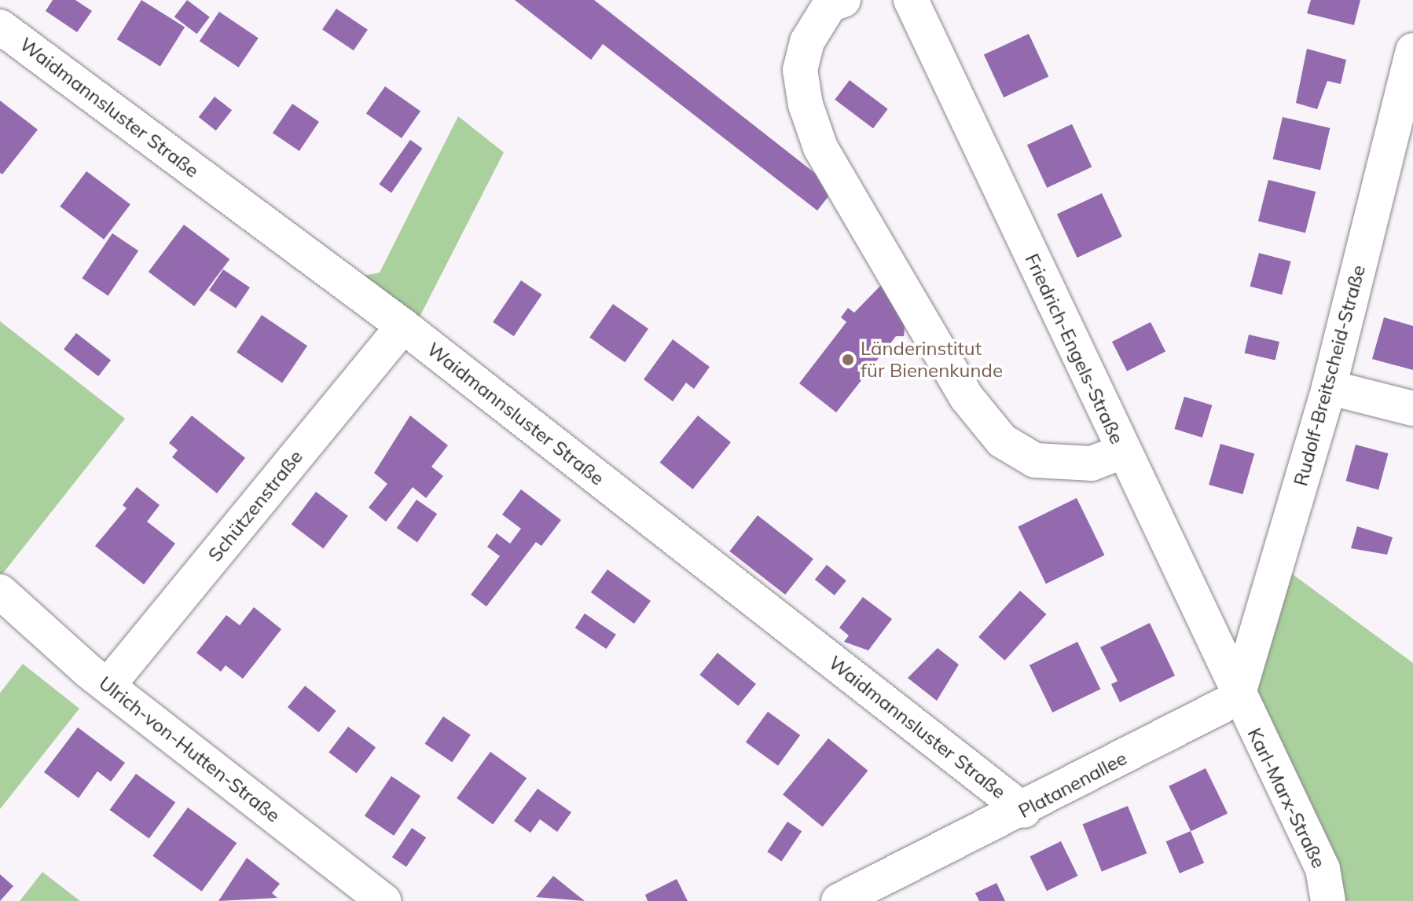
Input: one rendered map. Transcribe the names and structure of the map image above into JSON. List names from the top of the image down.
{
  "streets": {
    "street": [
      "Waidmannsluster Straße",
      "Friedrich-Engels-Straße",
      "Rudolf-Breitscheid-Straße",
      "Schützenstraße",
      "Ulrich-von-Hutten-Straße",
      "Platanenallee",
      "Karl-Marx-Straße"
    ]
  },
  "crossings": [
    ["Waidmannsluster Straße", "Schützenstraße"],
    ["Waidmannsluster Straße", "Platanenallee"],
    ["Friedrich-Engels-Straße", "Rudolf-Breitscheid-Straße"],
    ["Friedrich-Engels-Straße", "Platanenallee"],
    ["Friedrich-Engels-Straße", "Karl-Marx-Straße"],
    ["Rudolf-Breitscheid-Straße", "Platanenallee"],
    ["Rudolf-Breitscheid-Straße", "Karl-Marx-Straße"],
    ["Schützenstraße", "Ulrich-von-Hutten-Straße"],
    ["Platanenallee", "Karl-Marx-Straße"]
  ],
  "places": ["Länderinstitut für Bienenkunde"]
}
